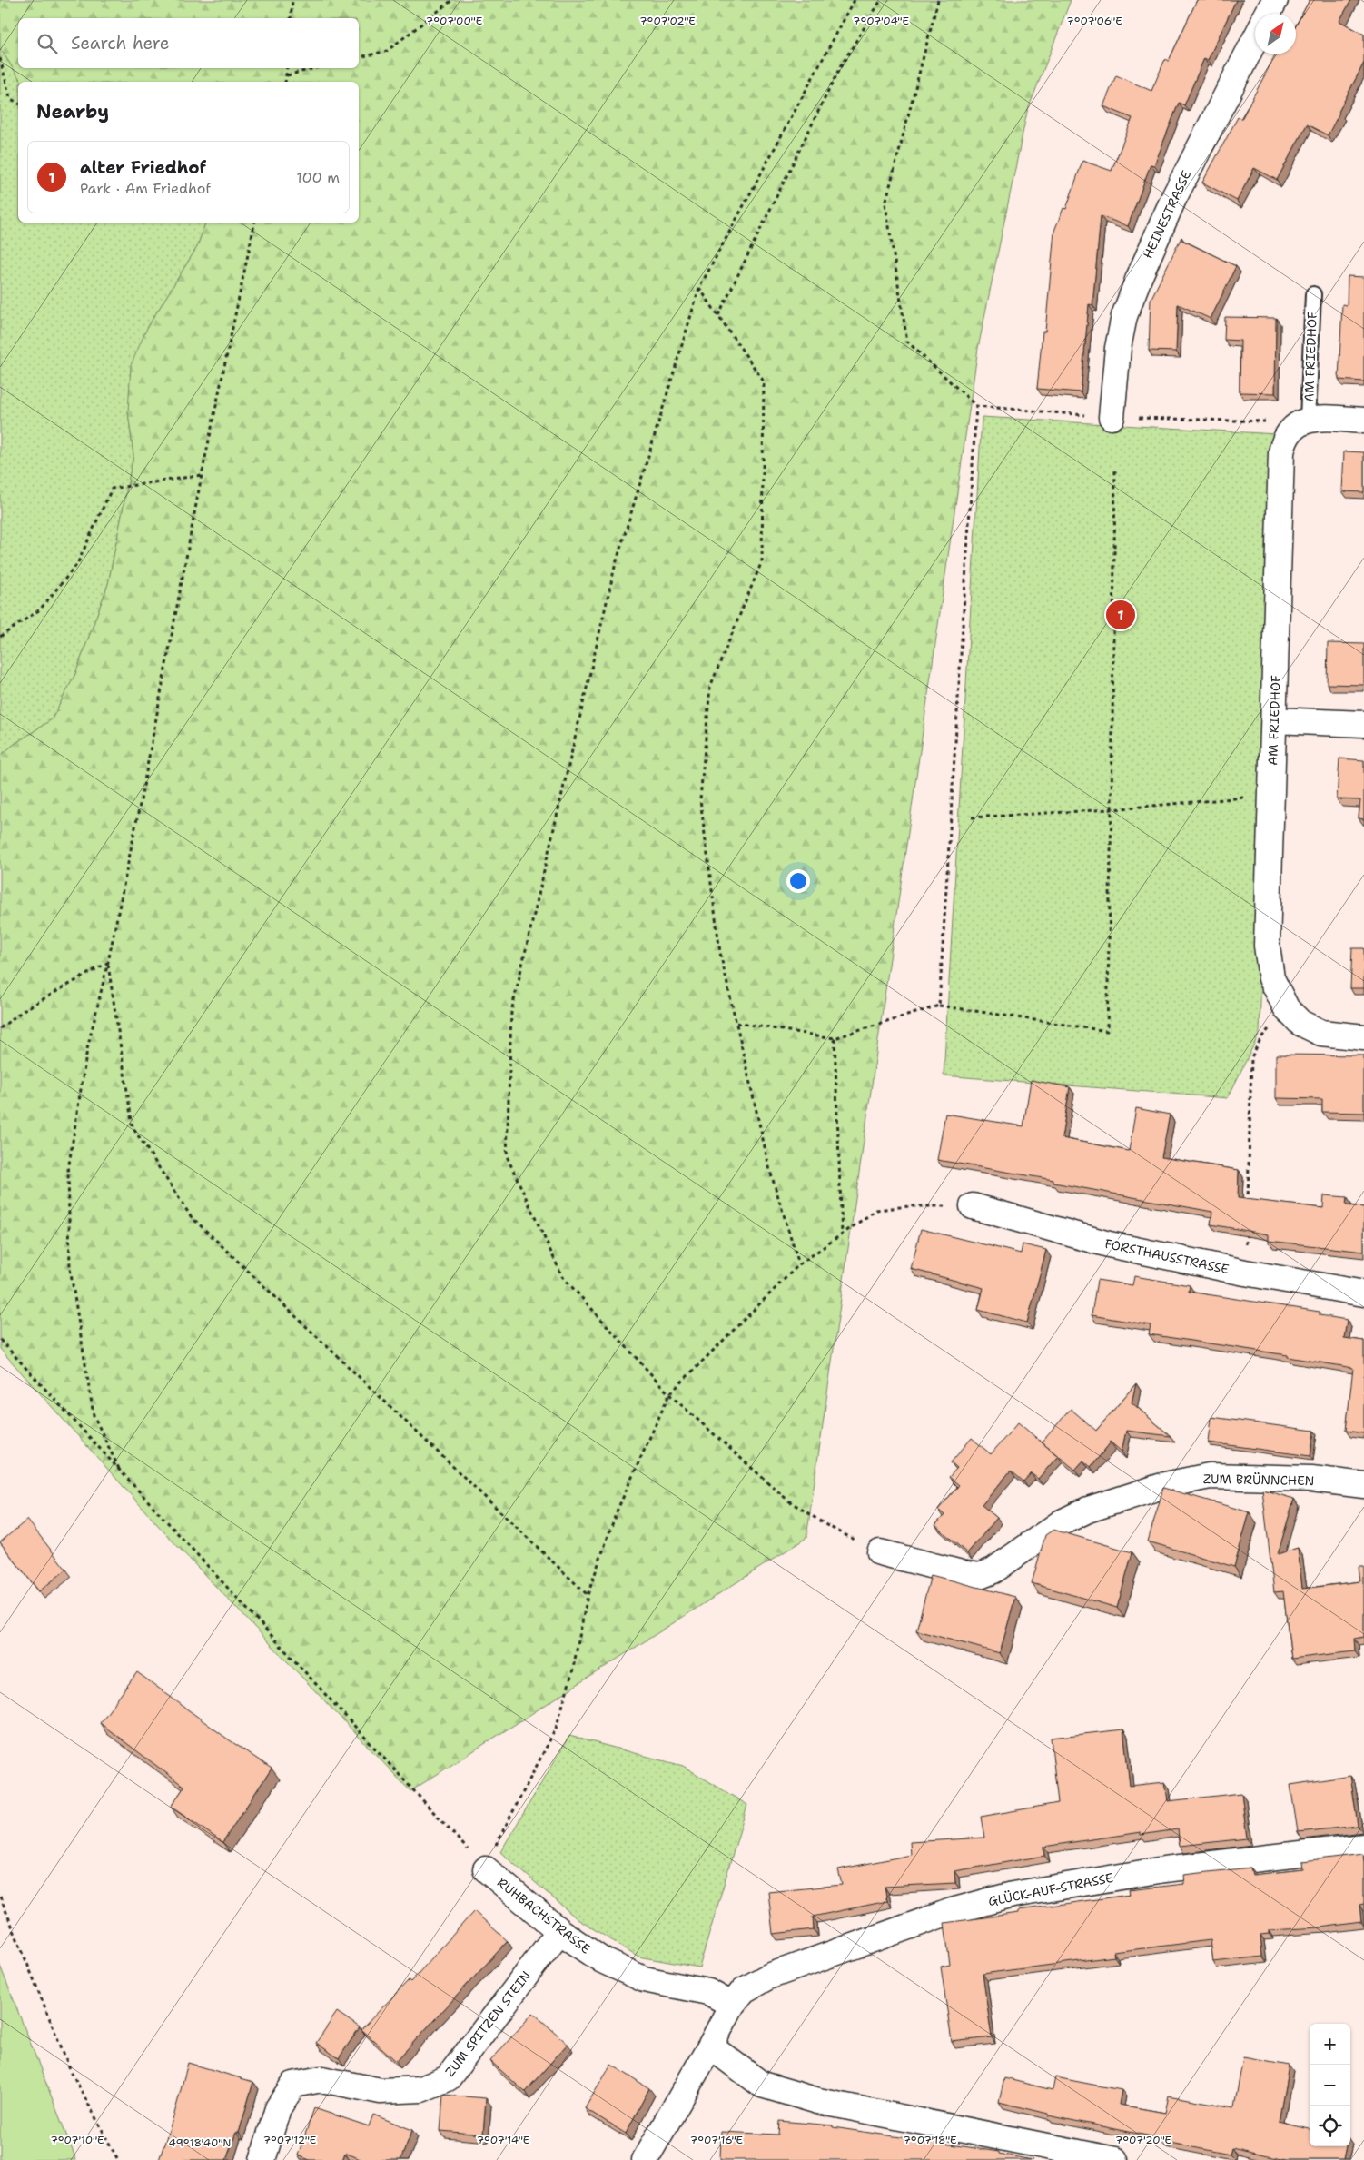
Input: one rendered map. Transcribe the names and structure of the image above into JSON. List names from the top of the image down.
{
  "streets": {
    "street": [
      "HEINESTRASSE",
      "AM FRIEDHOF",
      "FORSTHAUSSTRASSE",
      "ZUM BRÜNNCHEN",
      "GLÜCK-AUF-STRASSE",
      "RUHBACHSTRASSE",
      "ZUM SPITZEN STEIN"
    ]
  },
  "crossings": [
    ["GLÜCK-AUF-STRASSE", "RUHBACHSTRASSE"],
    ["RUHBACHSTRASSE", "ZUM SPITZEN STEIN"]
  ],
  "north": "top right",
  "page": {
    "search": "Search here",
    "heading": "Nearby",
    "list": [
      {
        "mark": "1",
        "name": "alter Friedhof",
        "note": "Park · Am Friedhof",
        "value": "100 m"
      }
    ],
    "pins": "1",
    "map_buttons": ["+", "−"]
  },
  "coordinates": [
    "7°07'00\"E",
    "7°07'02\"E",
    "7°07'04\"E",
    "7°07'06\"E",
    "7°07'10\"E",
    "7°07'12\"E",
    "7°07'14\"E",
    "7°07'16\"E",
    "7°07'18\"E",
    "7°07'20\"E",
    "49°18'40\"N"
  ]
}
